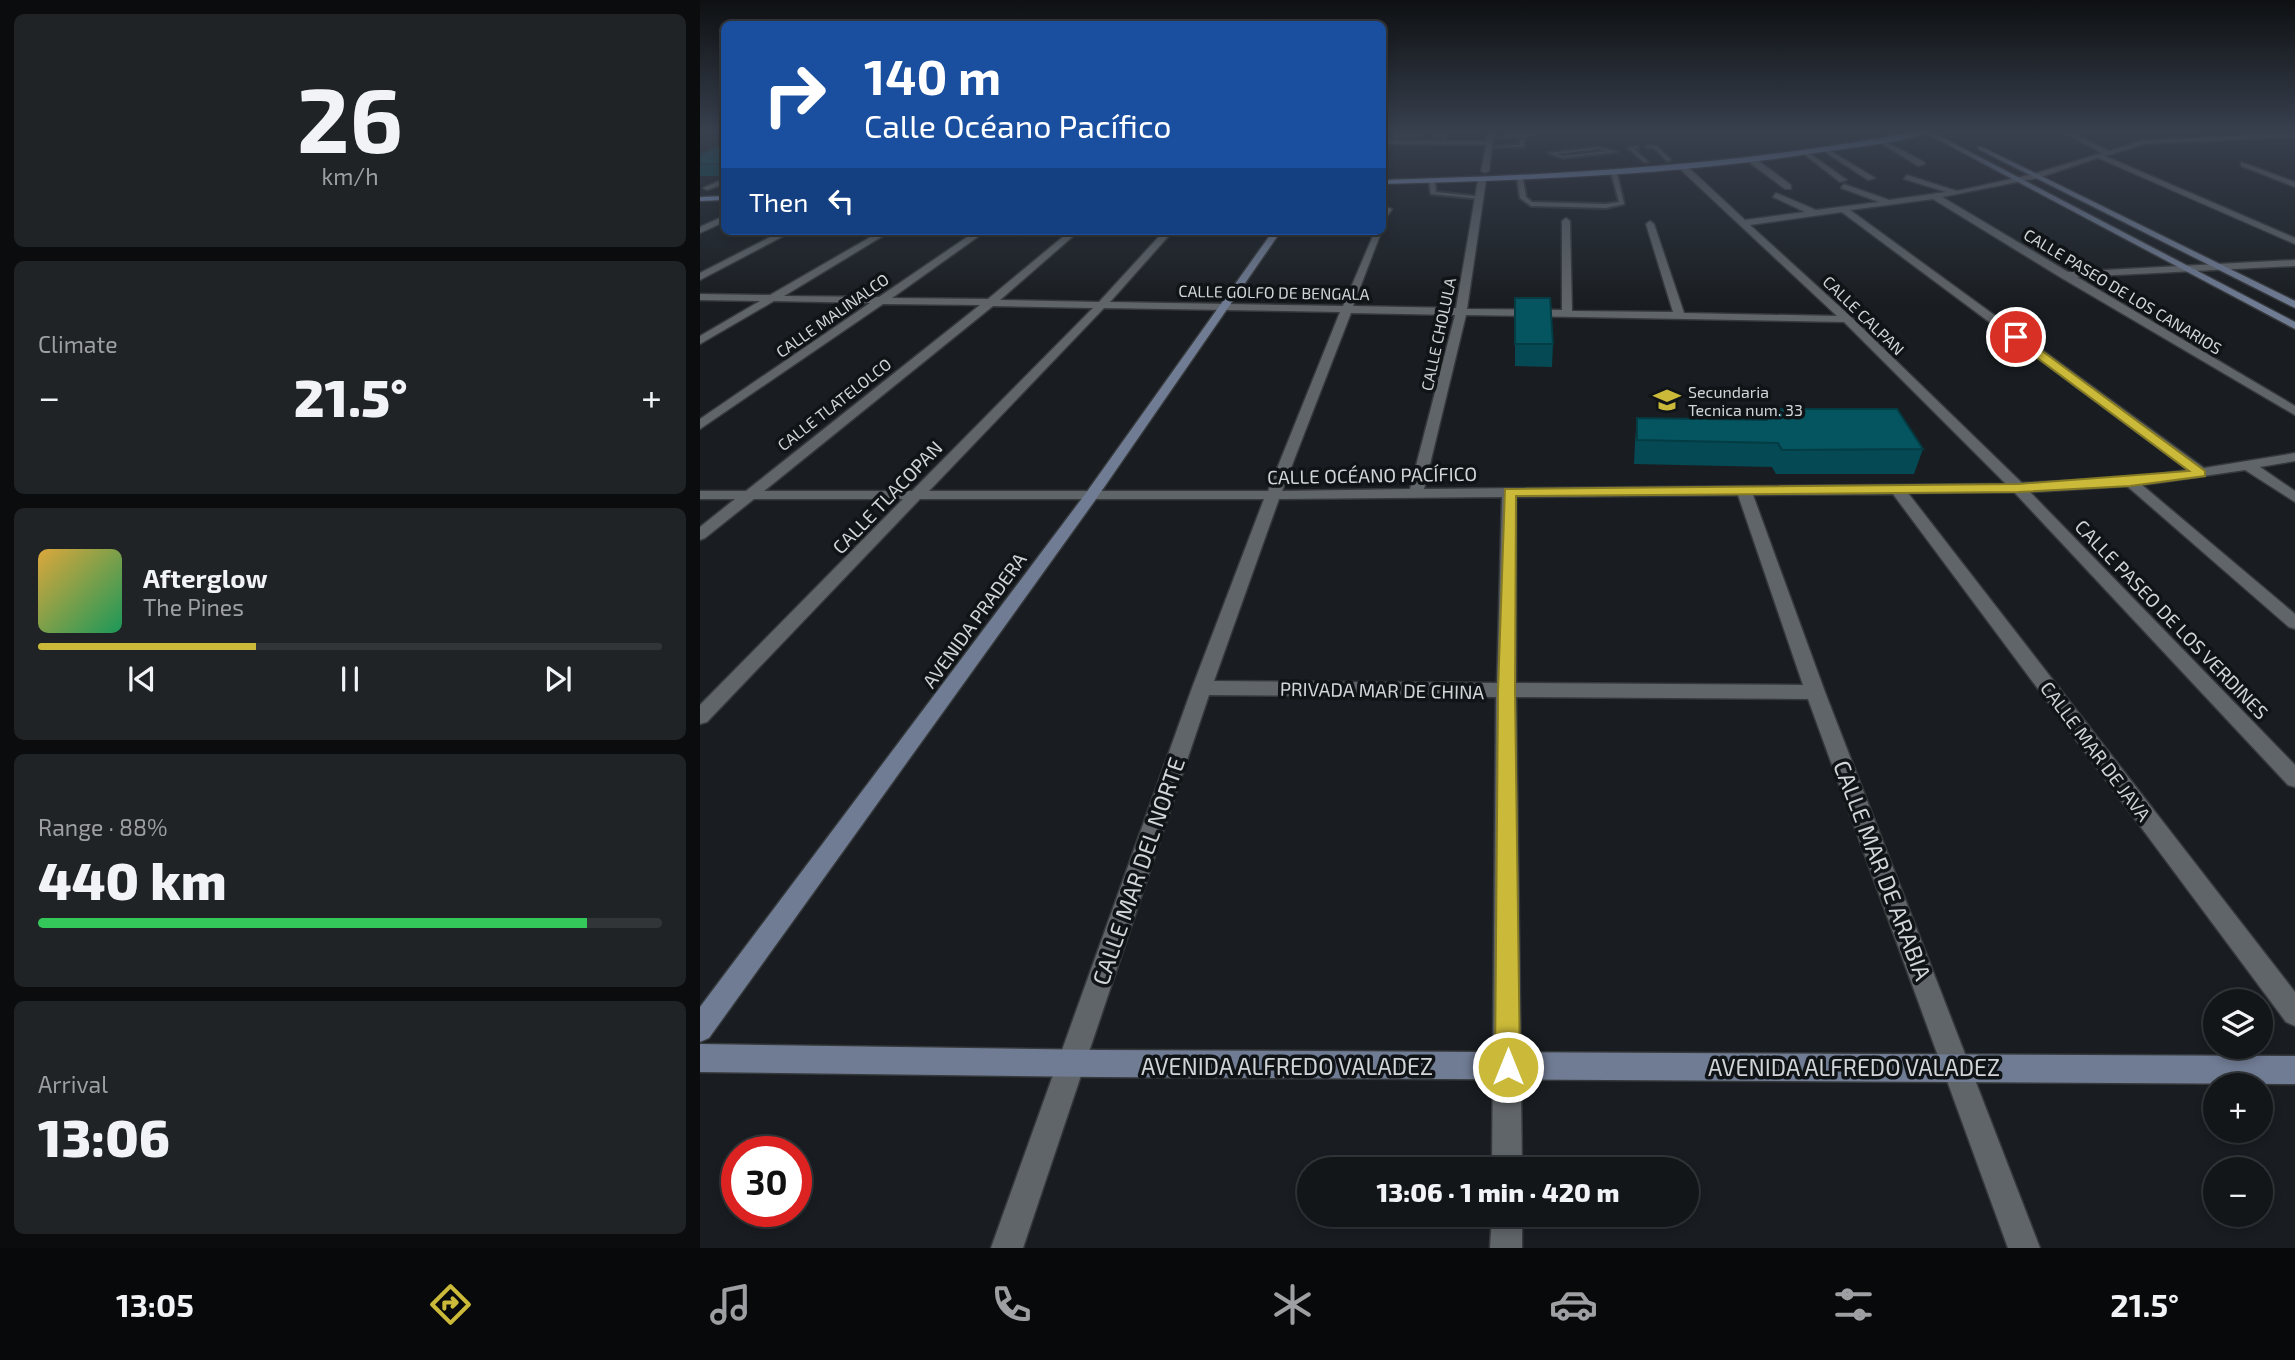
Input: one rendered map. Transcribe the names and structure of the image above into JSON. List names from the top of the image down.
{
  "streets": {
    "street": [
      "CALLE PASEO DE LOS CANARIOS",
      "CALLE GOLFO DE BENGALA",
      "CALLE MALINALCO",
      "CALLE CALPAN",
      "CALLE CHOLULA",
      "CALLE TLATELOLCO",
      "CALLE OCÉANO PACÍFICO",
      "CALLE TLACOPAN",
      "CALLE PASEO DE LOS VERDINES",
      "AVENIDA PRADERA",
      "PRIVADA MAR DE CHINA",
      "CALLE MAR DE JAVA",
      "CALLE MAR DE ARABIA",
      "CALLE MAR DEL NORTE",
      "AVENIDA ALFREDO VALADEZ"
    ]
  },
  "crossings": [
    ["CALLE GOLFO DE BENGALA", "CALLE MALINALCO"],
    ["CALLE GOLFO DE BENGALA", "CALLE CALPAN"],
    ["CALLE GOLFO DE BENGALA", "CALLE CHOLULA"],
    ["CALLE GOLFO DE BENGALA", "CALLE TLATELOLCO"],
    ["CALLE GOLFO DE BENGALA", "CALLE TLACOPAN"],
    ["CALLE GOLFO DE BENGALA", "AVENIDA PRADERA"],
    ["CALLE GOLFO DE BENGALA", "CALLE MAR DEL NORTE"],
    ["CALLE CALPAN", "CALLE OCÉANO PACÍFICO"],
    ["CALLE CALPAN", "CALLE PASEO DE LOS VERDINES"],
    ["CALLE CHOLULA", "CALLE OCÉANO PACÍFICO"],
    ["CALLE TLATELOLCO", "CALLE OCÉANO PACÍFICO"],
    ["CALLE OCÉANO PACÍFICO", "CALLE TLACOPAN"],
    ["CALLE OCÉANO PACÍFICO", "CALLE PASEO DE LOS VERDINES"],
    ["CALLE OCÉANO PACÍFICO", "AVENIDA PRADERA"],
    ["CALLE OCÉANO PACÍFICO", "CALLE MAR DE JAVA"],
    ["CALLE OCÉANO PACÍFICO", "CALLE MAR DE ARABIA"],
    ["CALLE OCÉANO PACÍFICO", "CALLE MAR DEL NORTE"],
    ["PRIVADA MAR DE CHINA", "CALLE MAR DE ARABIA"],
    ["PRIVADA MAR DE CHINA", "CALLE MAR DEL NORTE"],
    ["CALLE MAR DE ARABIA", "AVENIDA ALFREDO VALADEZ"],
    ["CALLE MAR DEL NORTE", "AVENIDA ALFREDO VALADEZ"]
  ],
  "places": {
    "school or university": ["Secundaria Tecnica num. 33"]
  },
  "page": {
    "tile": [
      ["26", "km/h"],
      "Climate",
      ["Range · 88%", "440 km"],
      ["Arrival", "13:06"]
    ],
    "turn": ["140 m", "Calle Océano Pacífico"],
    "then": "Then",
    "heat": ["−", "21.5°", "+"],
    "song": ["Afterglow", "The Pines"],
    "map_buttons": ["+", "−"],
    "limit": "30",
    "trip": "13:06 · 1 min · 420 m",
    "tabs": ["13:05", "21.5°"]
  }
}
